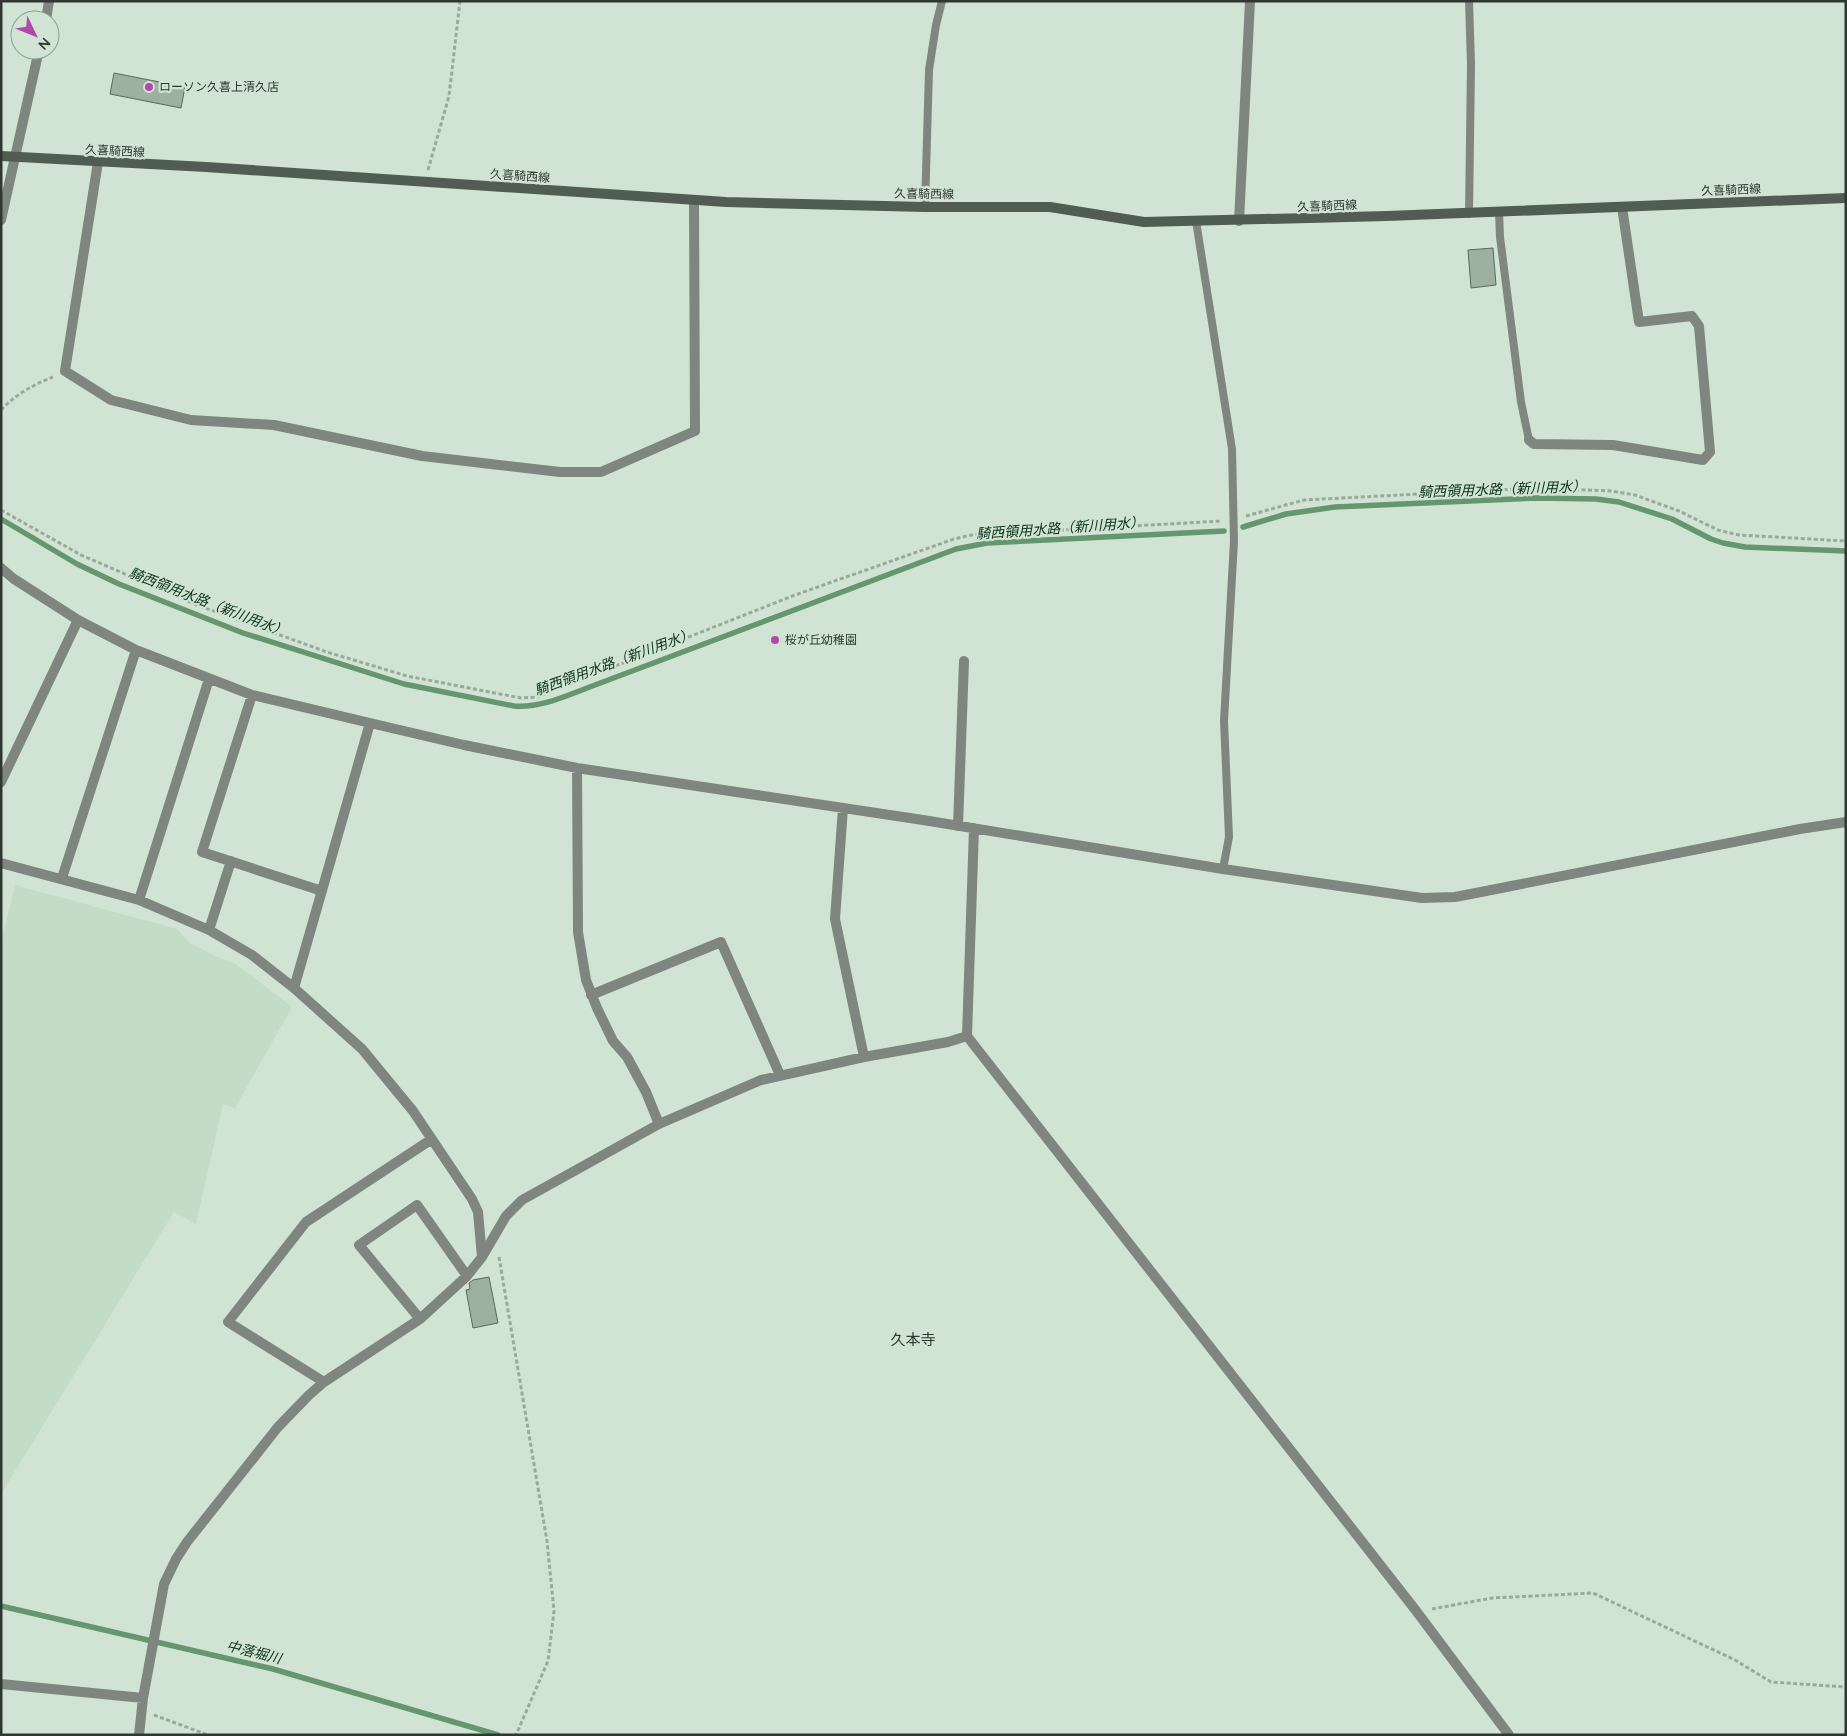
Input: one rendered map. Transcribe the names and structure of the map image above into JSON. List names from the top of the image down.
{
  "streets": {
    "main road": ["久喜騎西線"]
  },
  "districts": ["久本寺"],
  "water": ["騎西領用水路（新川用水）", "中落堀川"],
  "places": ["ローソン久喜上清久店", "桜が丘幼稚園"],
  "north": "bottom right"
}
